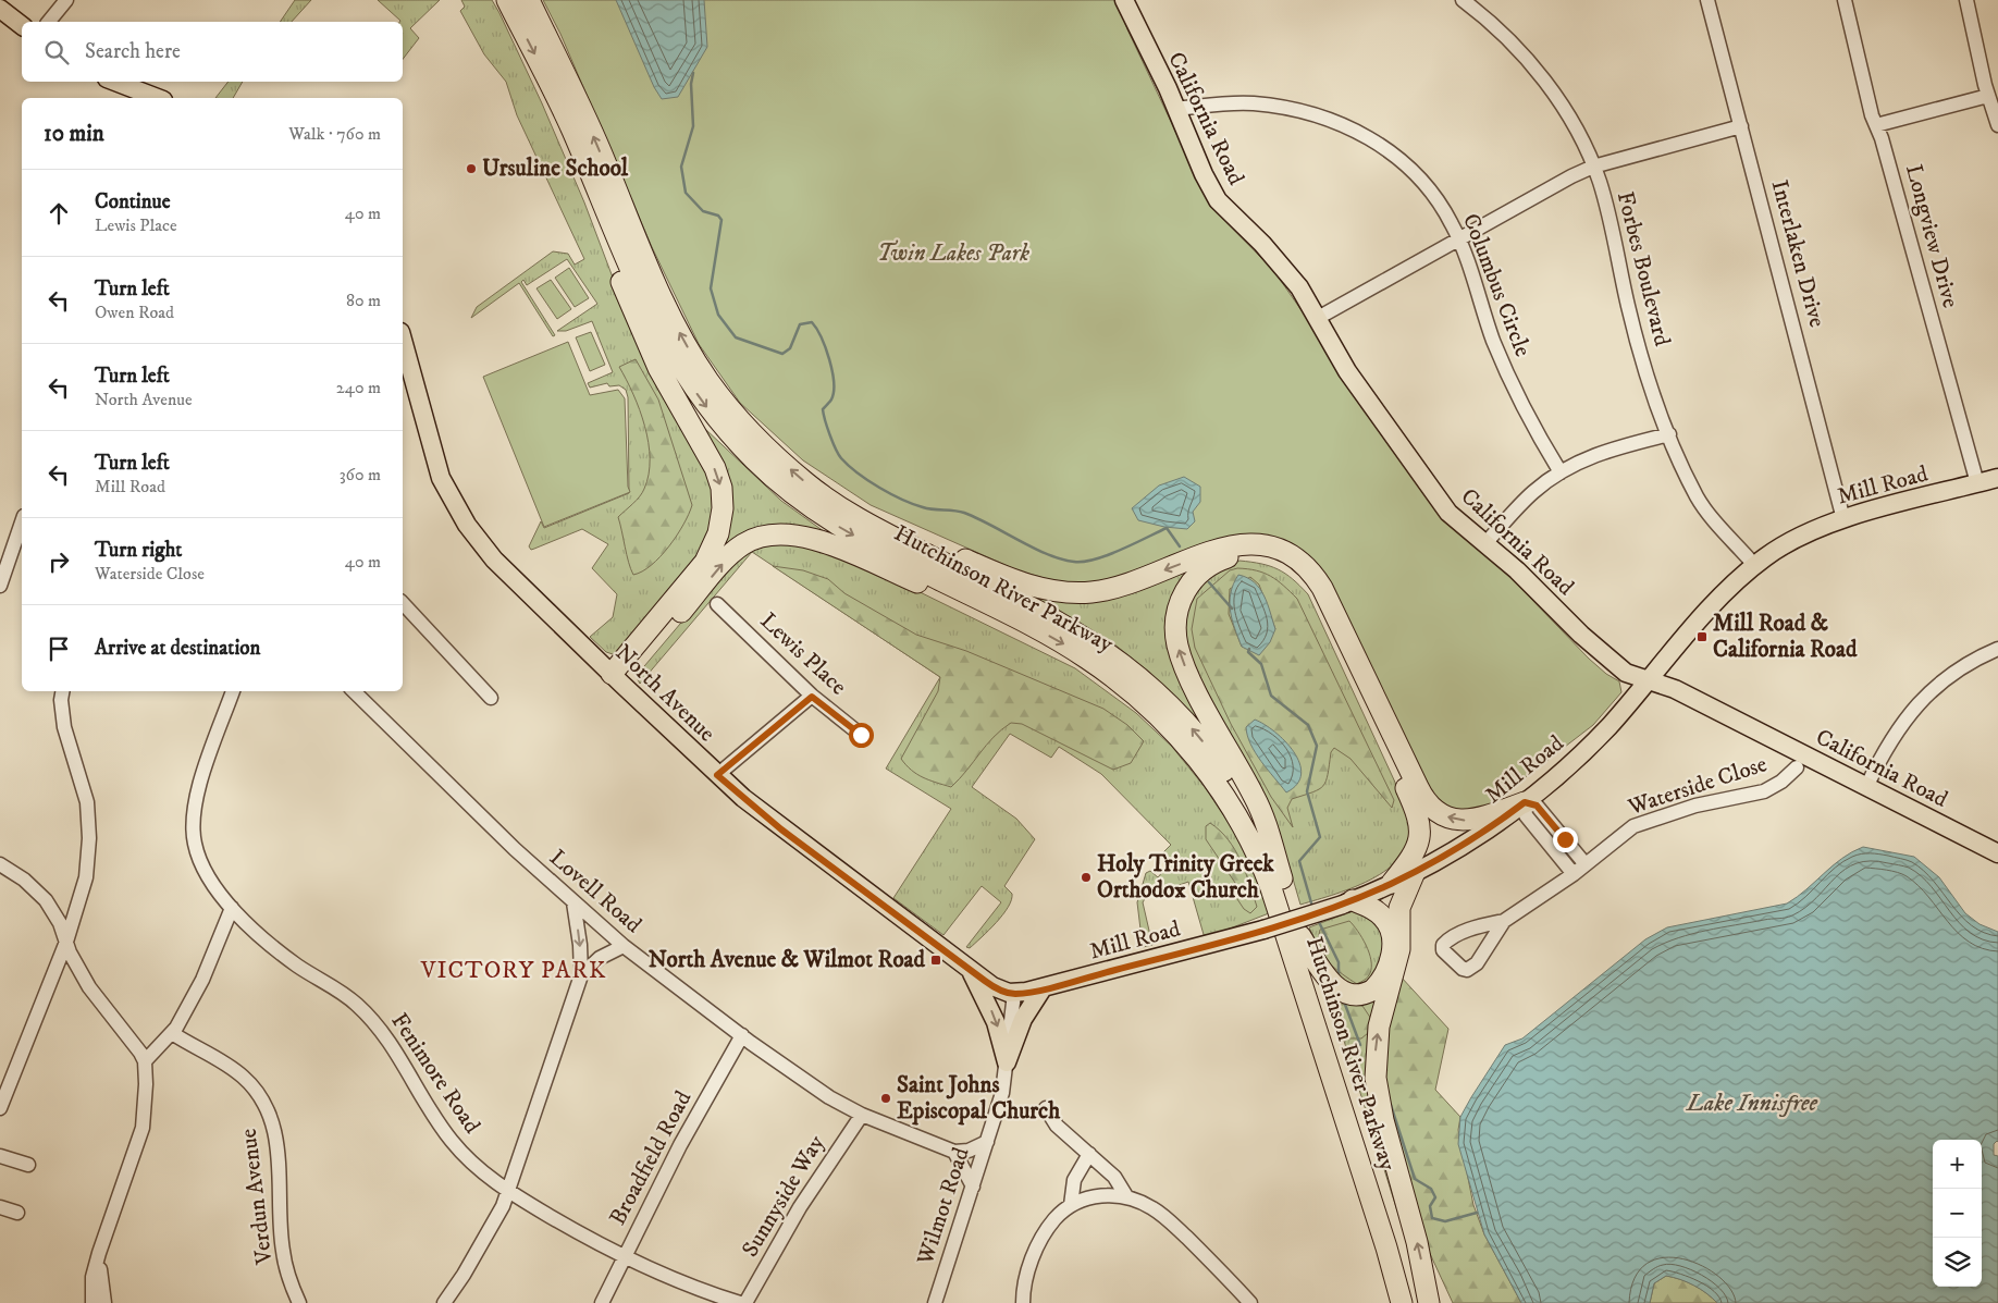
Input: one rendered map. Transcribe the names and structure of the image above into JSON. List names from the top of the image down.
{
  "streets": {
    "highway": ["Hutchinson River Parkway"],
    "main road": ["California Road", "Mill Road", "North Avenue"],
    "street": [
      "Longview Drive",
      "Interlaken Drive",
      "Forbes Boulevard",
      "Columbus Circle",
      "Lewis Place",
      "Waterside Close",
      "Lovell Road",
      "Fenimore Road",
      "Broadfield Road",
      "Verdun Avenue",
      "Sunnyside Way",
      "Wilmot Road"
    ]
  },
  "crossings": [
    ["California Road", "Columbus Circle"],
    ["California Road", "Mill Road"],
    ["Longview Drive", "Mill Road"],
    ["Interlaken Drive", "Mill Road"],
    ["Forbes Boulevard", "Mill Road"],
    ["Mill Road", "North Avenue"],
    ["Mill Road", "Wilmot Road"],
    ["North Avenue", "Wilmot Road"],
    ["Lovell Road", "Broadfield Road"],
    ["Lovell Road", "Sunnyside Way"],
    ["Fenimore Road", "Broadfield Road"]
  ],
  "districts": ["VICTORY PARK"],
  "water": ["Lake Innisfree"],
  "parks": ["Twin Lakes Park"],
  "places": {
    "other": ["Ursuline School", "Holy Trinity Greek Orthodox Church", "Saint Johns Episcopal Church"],
    "transit": ["Mill Road & California Road", "North Avenue & Wilmot Road"]
  },
  "page": {
    "search": "Search here",
    "heading": ["10 min", "Walk · 760 m"],
    "list": [
      ["Continue", "Lewis Place", "40 m"],
      ["Turn left", "Owen Road", "80 m"],
      ["Turn left", "North Avenue", "240 m"],
      ["Turn left", "Mill Road", "360 m"],
      ["Turn right", "Waterside Close", "40 m"],
      "Arrive at destination"
    ],
    "map_buttons": ["+", "−"]
  }
}
